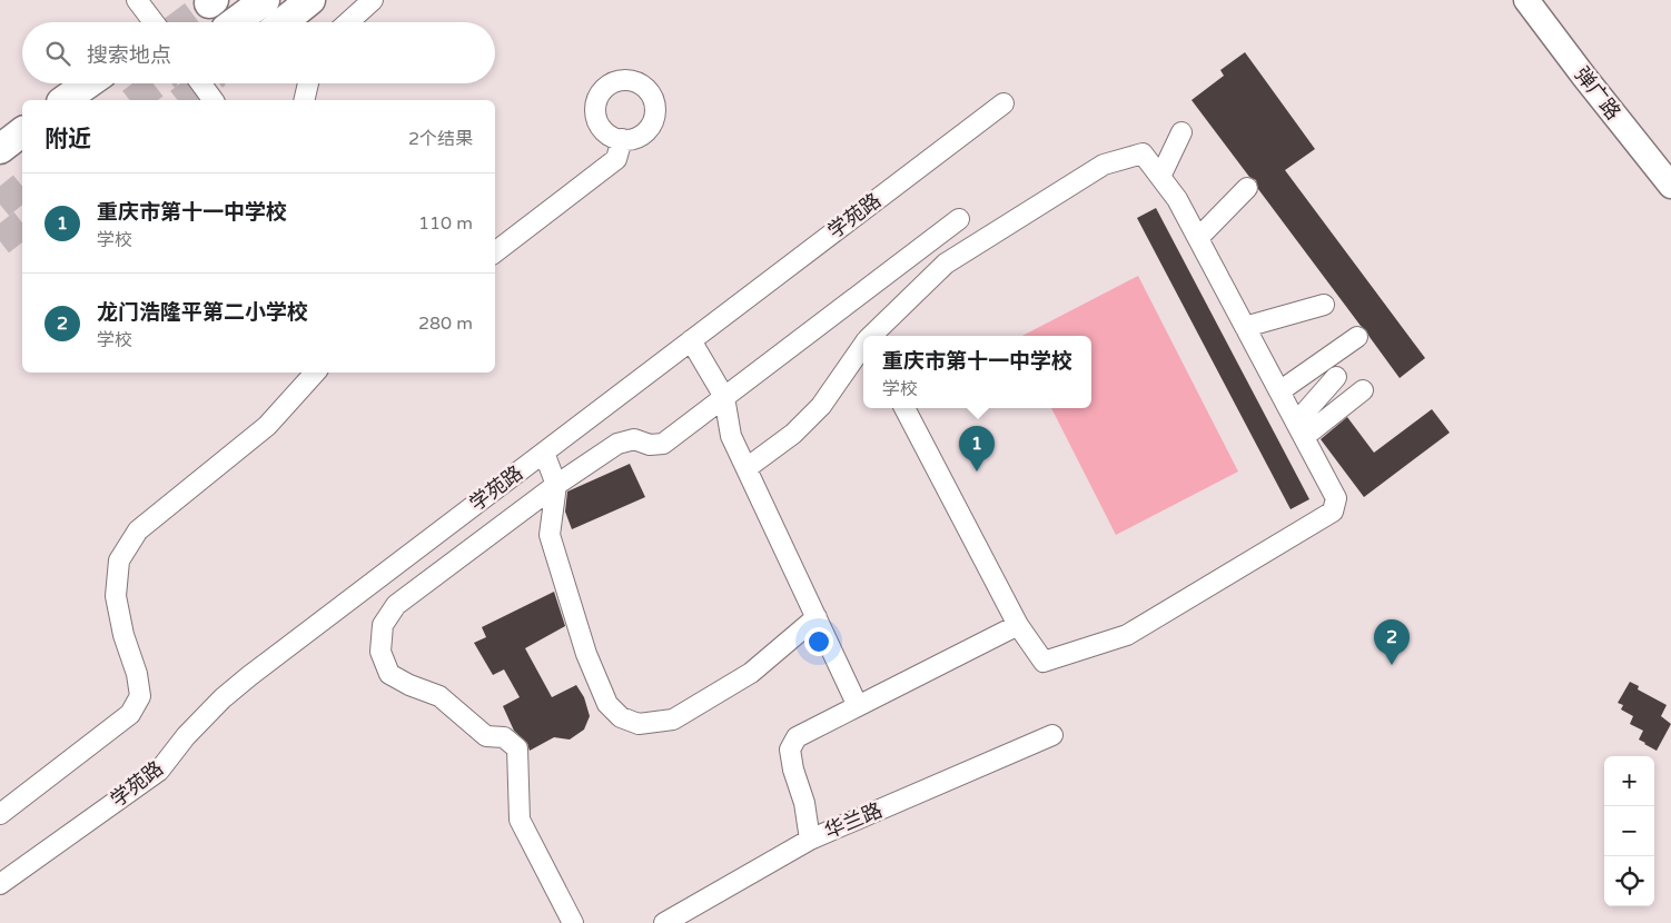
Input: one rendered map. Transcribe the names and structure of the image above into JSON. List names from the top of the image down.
{
  "streets": {
    "main road": ["弹广路"],
    "street": ["学苑路", "华兰路"]
  },
  "page": {
    "search": "搜索地点",
    "heading": ["附近", "2个结果"],
    "list": [
      {
        "mark": "1",
        "name": "重庆市第十一中学校",
        "note": "学校",
        "value": "110 m"
      },
      {
        "mark": "2",
        "name": "龙门浩隆平第二小学校",
        "note": "学校",
        "value": "280 m"
      }
    ],
    "popup": ["重庆市第十一中学校", "学校"],
    "pins": ["1", "2"],
    "map_buttons": ["+", "−"]
  }
}
